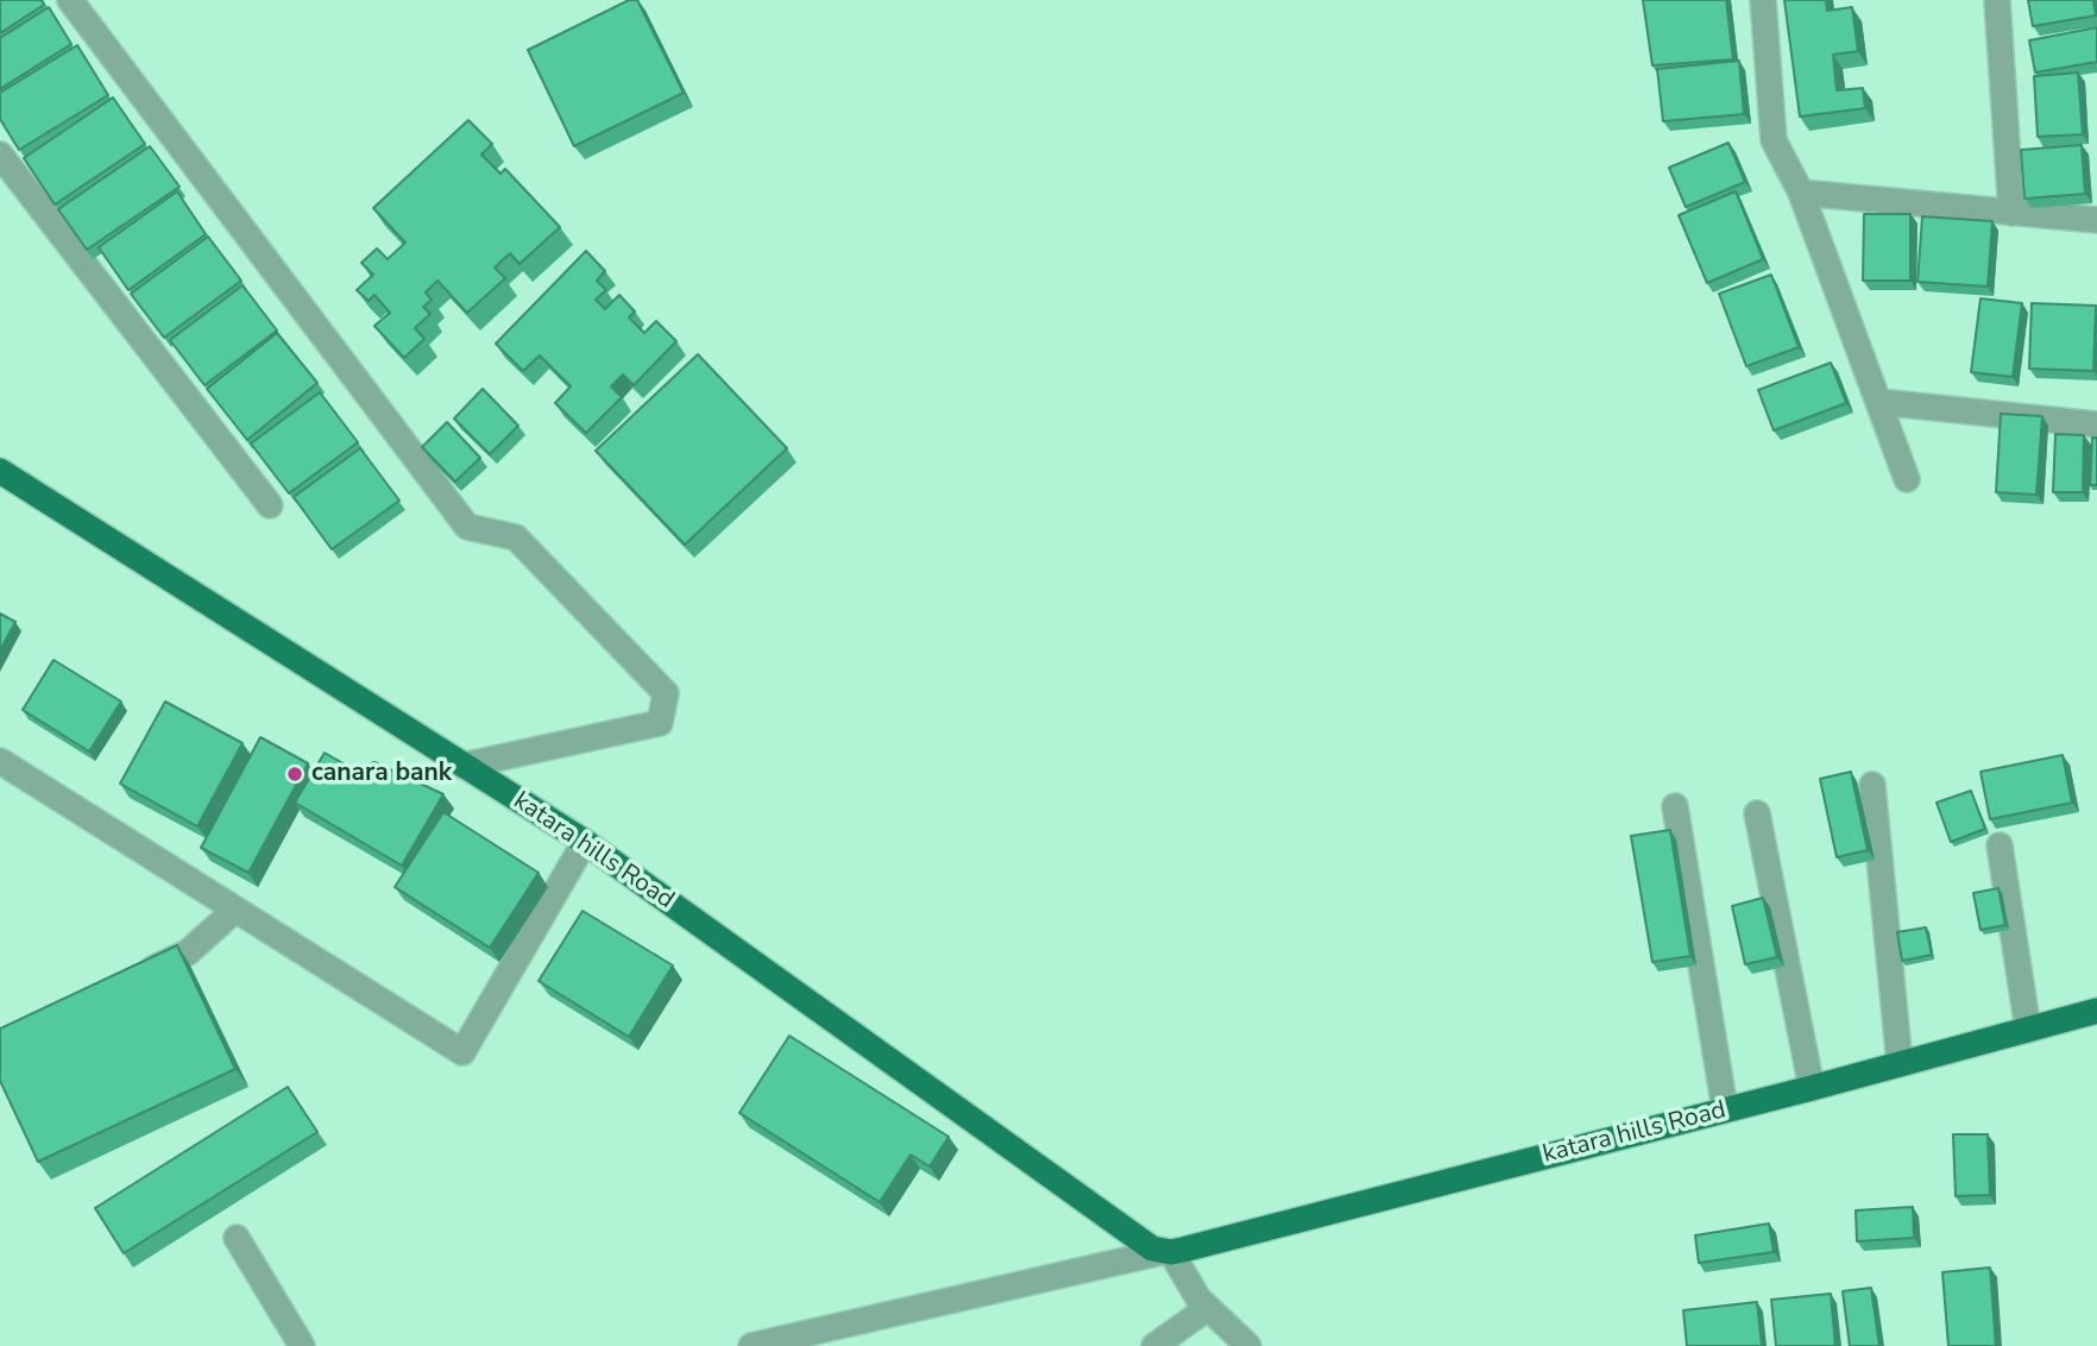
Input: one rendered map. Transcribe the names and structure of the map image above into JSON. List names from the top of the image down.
{
  "streets": {
    "main road": ["katara hills Road"]
  },
  "places": ["canara bank"]
}
